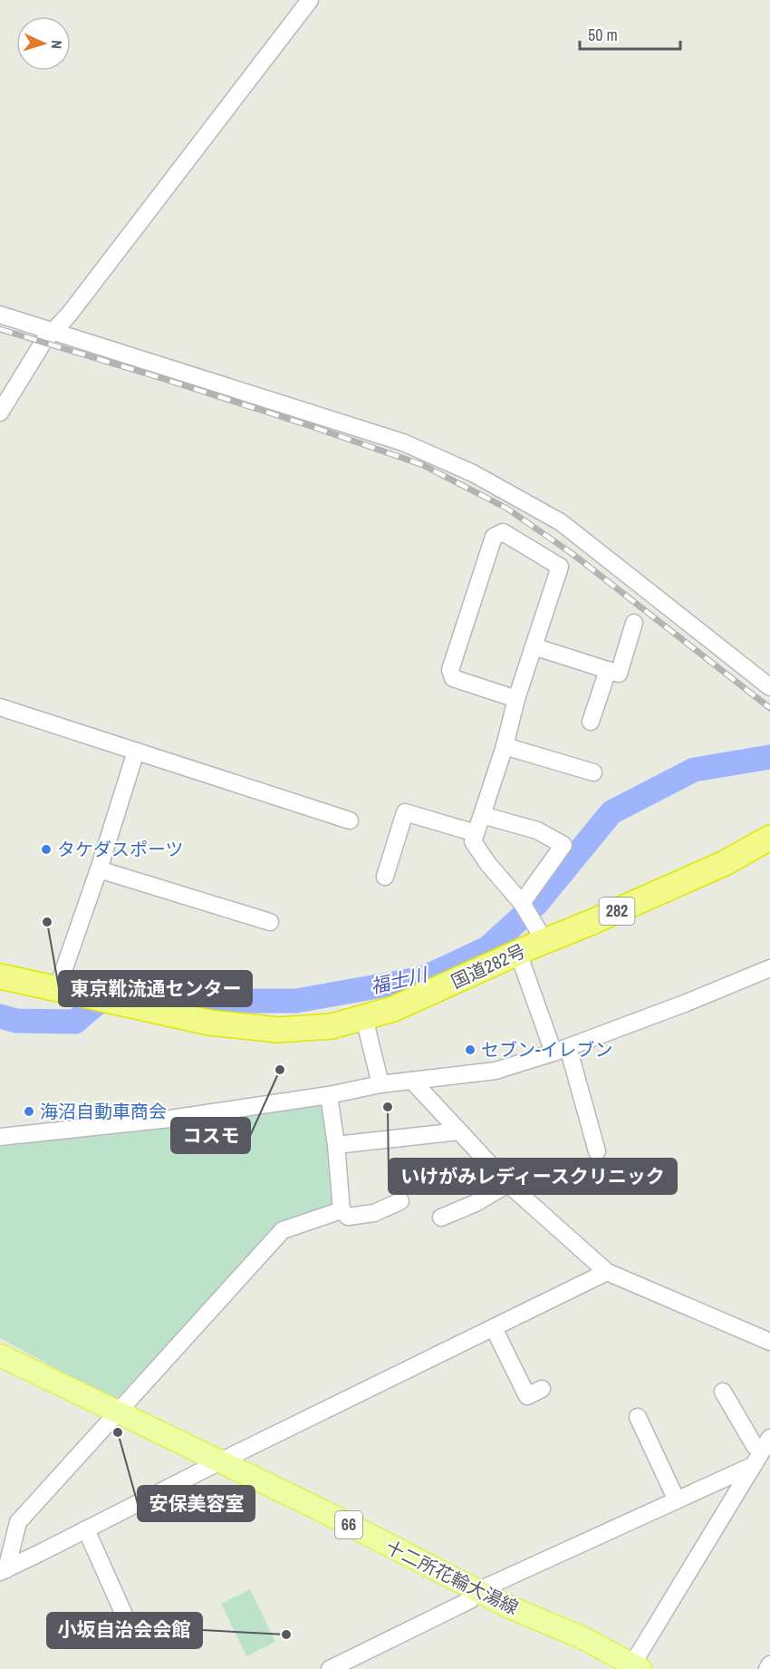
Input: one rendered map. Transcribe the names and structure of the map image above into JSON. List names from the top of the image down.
{
  "streets": {
    "highway": ["282", "国道282号"],
    "main road": ["66", "十二所花輪大湯線"]
  },
  "water": ["福士川"],
  "places": [
    "タケダスポーツ",
    "東京靴流通センター",
    "セブン-イレブン",
    "コスモ",
    "いけがみレディースクリニック",
    "海沼自動車商会",
    "安保美容室",
    "小坂自治会会館"
  ],
  "scale_bar": "50 m",
  "north": "right"
}
